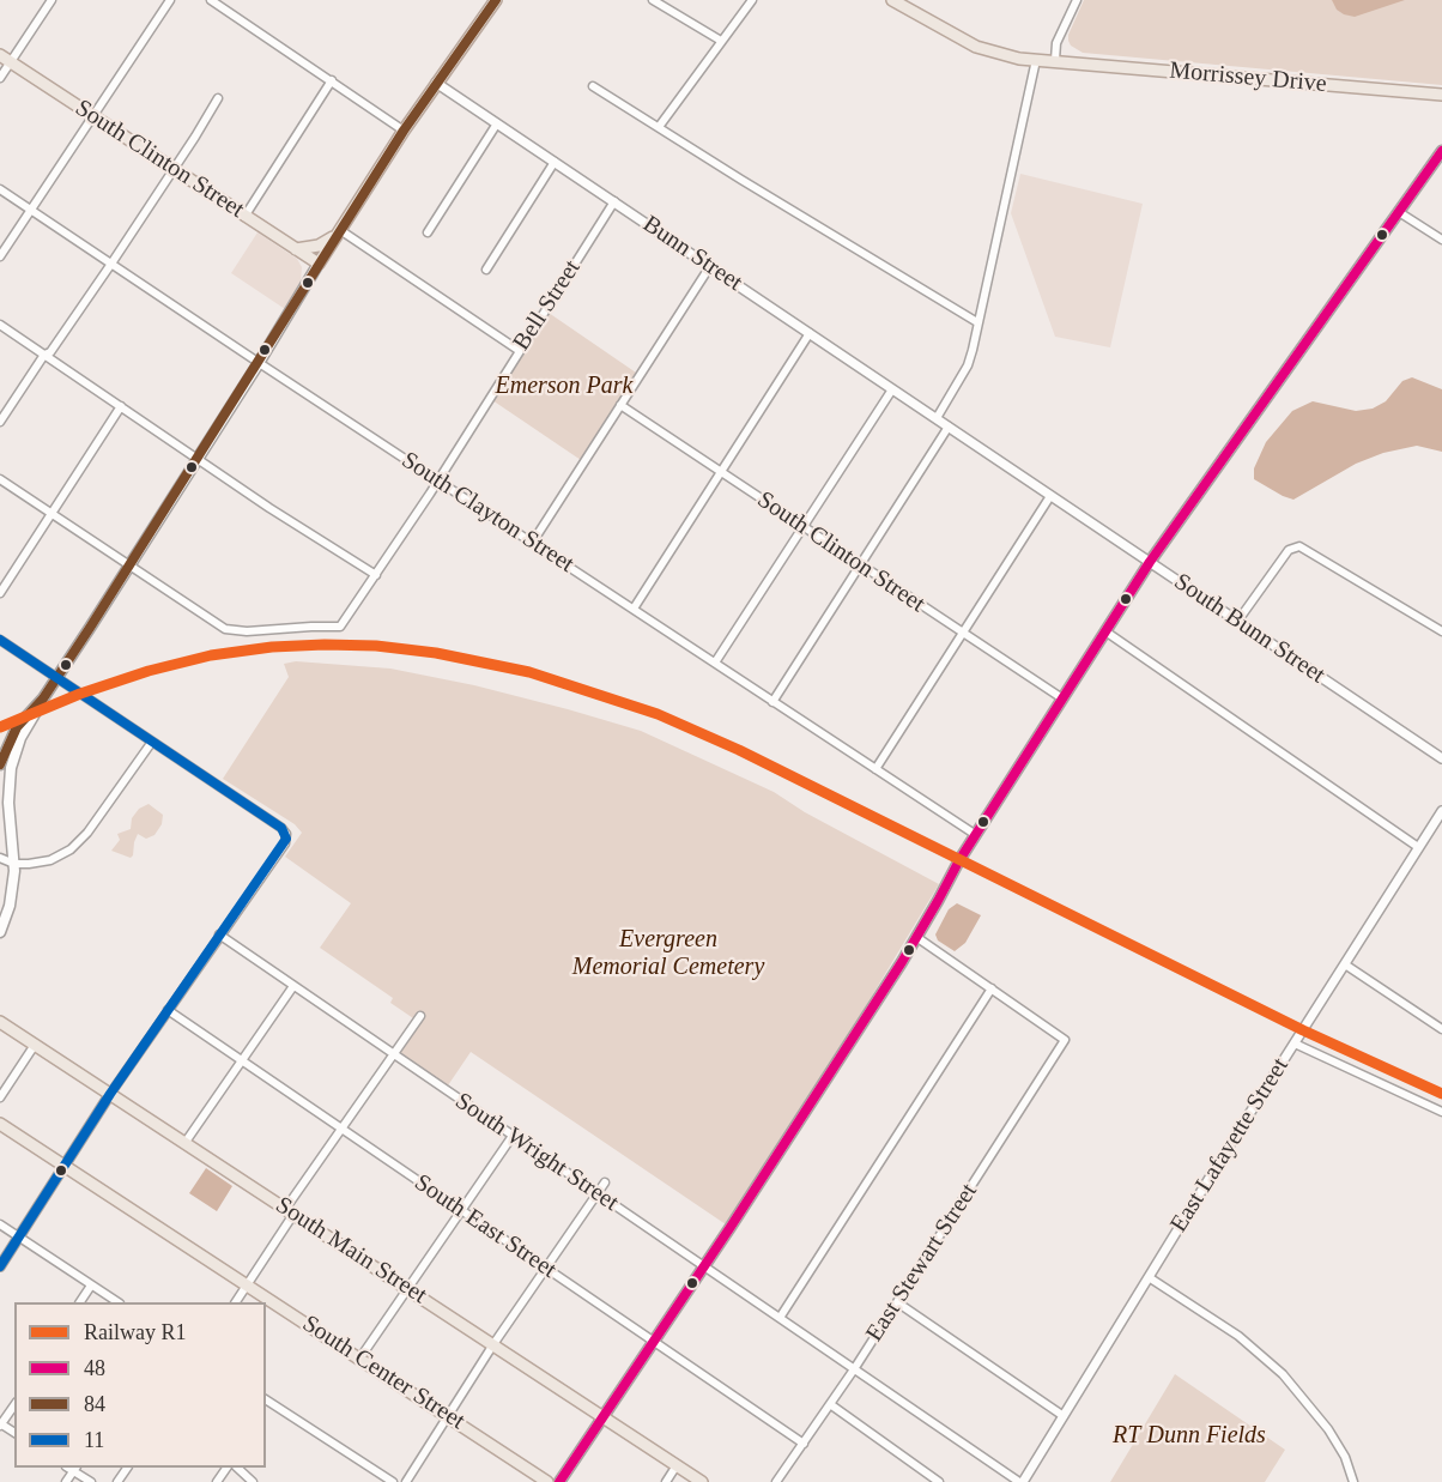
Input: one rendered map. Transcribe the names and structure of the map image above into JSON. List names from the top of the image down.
{
  "streets": {
    "main road": [
      "Morrissey Drive",
      "South Clinton Street",
      "South Main Street",
      "South Center Street"
    ],
    "street": [
      "Bunn Street",
      "Bell Street",
      "South Clayton Street",
      "South Bunn Street",
      "East Lafayette Street",
      "South Wright Street",
      "South East Street",
      "East Stewart Street"
    ]
  },
  "crossings": [
    ["Bunn Street", "Bell Street"],
    ["Bunn Street", "South Bunn Street"],
    ["Bell Street", "South Clayton Street"],
    ["East Lafayette Street", "South Wright Street"],
    ["South Wright Street", "East Stewart Street"],
    ["South East Street", "East Stewart Street"]
  ],
  "parks": ["Emerson Park", "Evergreen Memorial Cemetery", "RT Dunn Fields"],
  "lines": [
    "transit line 84",
    "transit line 48",
    "transit line 11",
    "rail line R1"
  ],
  "legend": [
    "Railway R1",
    "48",
    "84",
    "11"
  ]
}
